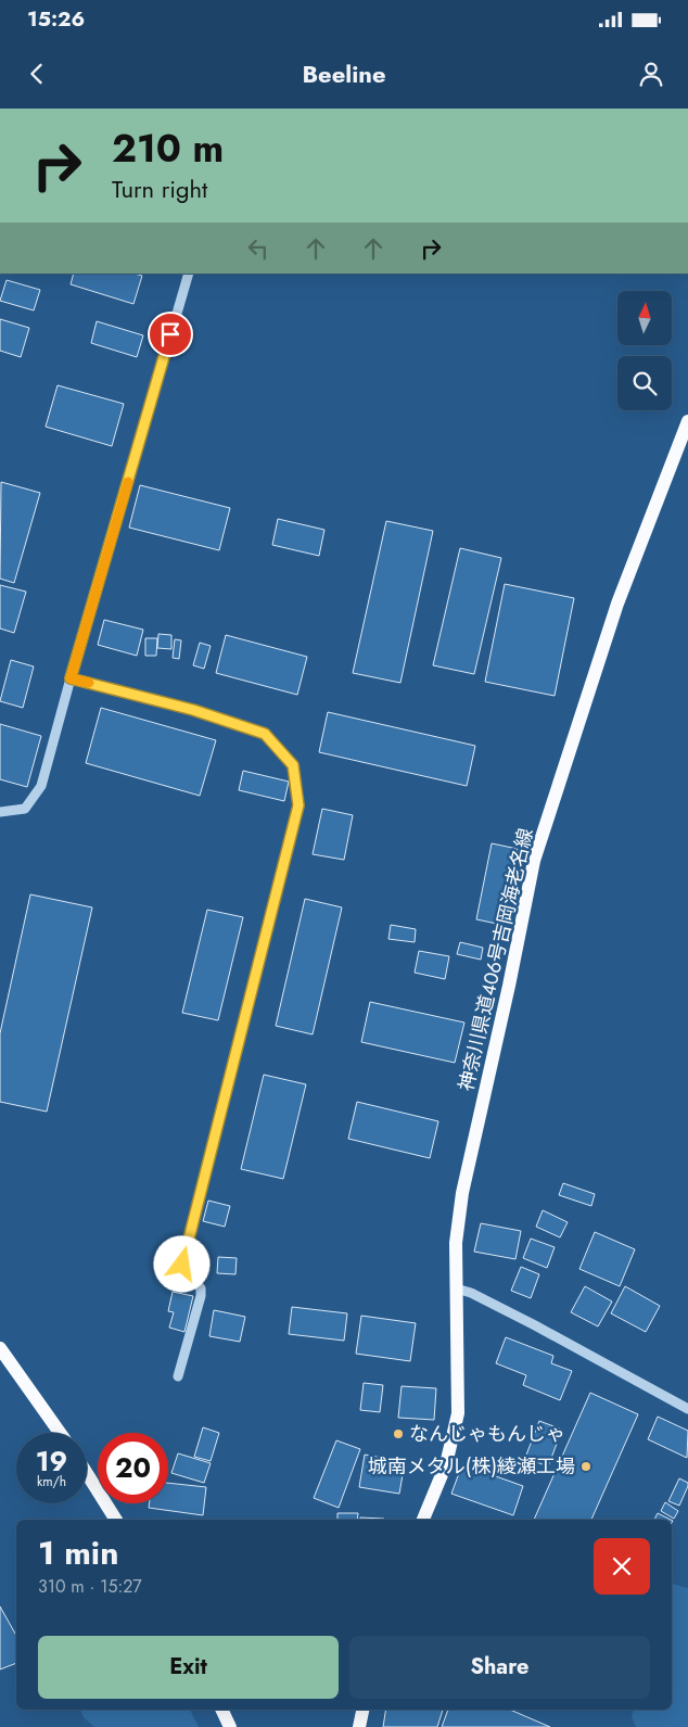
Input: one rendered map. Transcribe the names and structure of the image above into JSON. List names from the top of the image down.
{
  "streets": {
    "main road": ["神奈川県道406号吉岡海老名線"]
  },
  "places": ["なんじゃもんじゃ", "城南メタル(株)綾瀬工場"],
  "north": "top",
  "page": {
    "status": "15:26",
    "header": "Beeline",
    "turn": ["210 m", "Turn right"],
    "speed": "19 km/h",
    "limit": "20",
    "heading": ["1 min", "310 m · 15:27"],
    "buttons": ["Exit", "Share"]
  }
}
